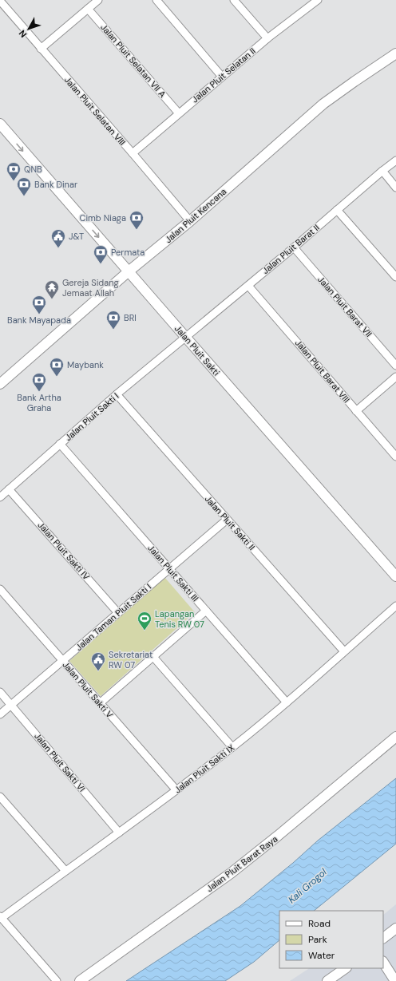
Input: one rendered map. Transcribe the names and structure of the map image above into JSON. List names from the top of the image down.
{
  "streets": {
    "street": [
      "Jalan Pluit Selatan VII A",
      "Jalan Pluit Selatan II",
      "Jalan Pluit Selatan VIII",
      "Jalan Pluit Kencana",
      "Jalan Pluit Barat II",
      "Jalan Pluit Barat VII",
      "Jalan Pluit Sakti",
      "Jalan Pluit Barat VIII",
      "Jalan Pluit Sakti I",
      "Jalan Pluit Sakti II",
      "Jalan Pluit Sakti IV",
      "Jalan Pluit Sakti III",
      "Jalan Taman Pluit Sakti I",
      "Jalan Pluit Sakti V",
      "Jalan Pluit Sakti VI",
      "Jalan Pluit Sakti IX",
      "Jalan Pluit Barat Raya"
    ]
  },
  "crossings": [
    ["Jalan Pluit Selatan VII A", "Jalan Pluit Selatan II"],
    ["Jalan Pluit Selatan II", "Jalan Pluit Selatan VIII"],
    ["Jalan Pluit Selatan VIII", "Jalan Pluit Kencana"],
    ["Jalan Pluit Kencana", "Jalan Pluit Sakti"],
    ["Jalan Pluit Barat II", "Jalan Pluit Barat VII"],
    ["Jalan Pluit Barat II", "Jalan Pluit Sakti"],
    ["Jalan Pluit Barat II", "Jalan Pluit Barat VIII"],
    ["Jalan Pluit Barat II", "Jalan Pluit Sakti I"],
    ["Jalan Pluit Sakti", "Jalan Pluit Sakti I"],
    ["Jalan Pluit Sakti I", "Jalan Pluit Sakti II"],
    ["Jalan Pluit Sakti I", "Jalan Pluit Sakti IV"],
    ["Jalan Pluit Sakti I", "Jalan Pluit Sakti III"],
    ["Jalan Pluit Sakti II", "Jalan Taman Pluit Sakti I"],
    ["Jalan Pluit Sakti II", "Jalan Pluit Sakti IX"],
    ["Jalan Pluit Sakti IV", "Jalan Taman Pluit Sakti I"],
    ["Jalan Pluit Sakti III", "Jalan Taman Pluit Sakti I"],
    ["Jalan Pluit Sakti III", "Jalan Pluit Sakti IX"],
    ["Jalan Taman Pluit Sakti I", "Jalan Pluit Sakti V"],
    ["Jalan Taman Pluit Sakti I", "Jalan Pluit Sakti VI"],
    ["Jalan Pluit Sakti V", "Jalan Pluit Sakti IX"],
    ["Jalan Pluit Sakti VI", "Jalan Pluit Sakti IX"]
  ],
  "water": ["Kali Grogol"],
  "places": {
    "bank": [
      "QNB",
      "Bank Dinar",
      "Cimb Niaga",
      "Permata",
      "Bank Mayapada",
      "BRI",
      "Maybank",
      "Bank Artha Graha"
    ],
    "public building": ["J&T", "Sekretariat RW 07"],
    "temple": ["Gereja Sidang Jemaat Allah"],
    "sports": ["Lapangan Tenis RW 07"]
  },
  "legend": ["Road", "Park", "Water"],
  "north": "bottom left"
}
